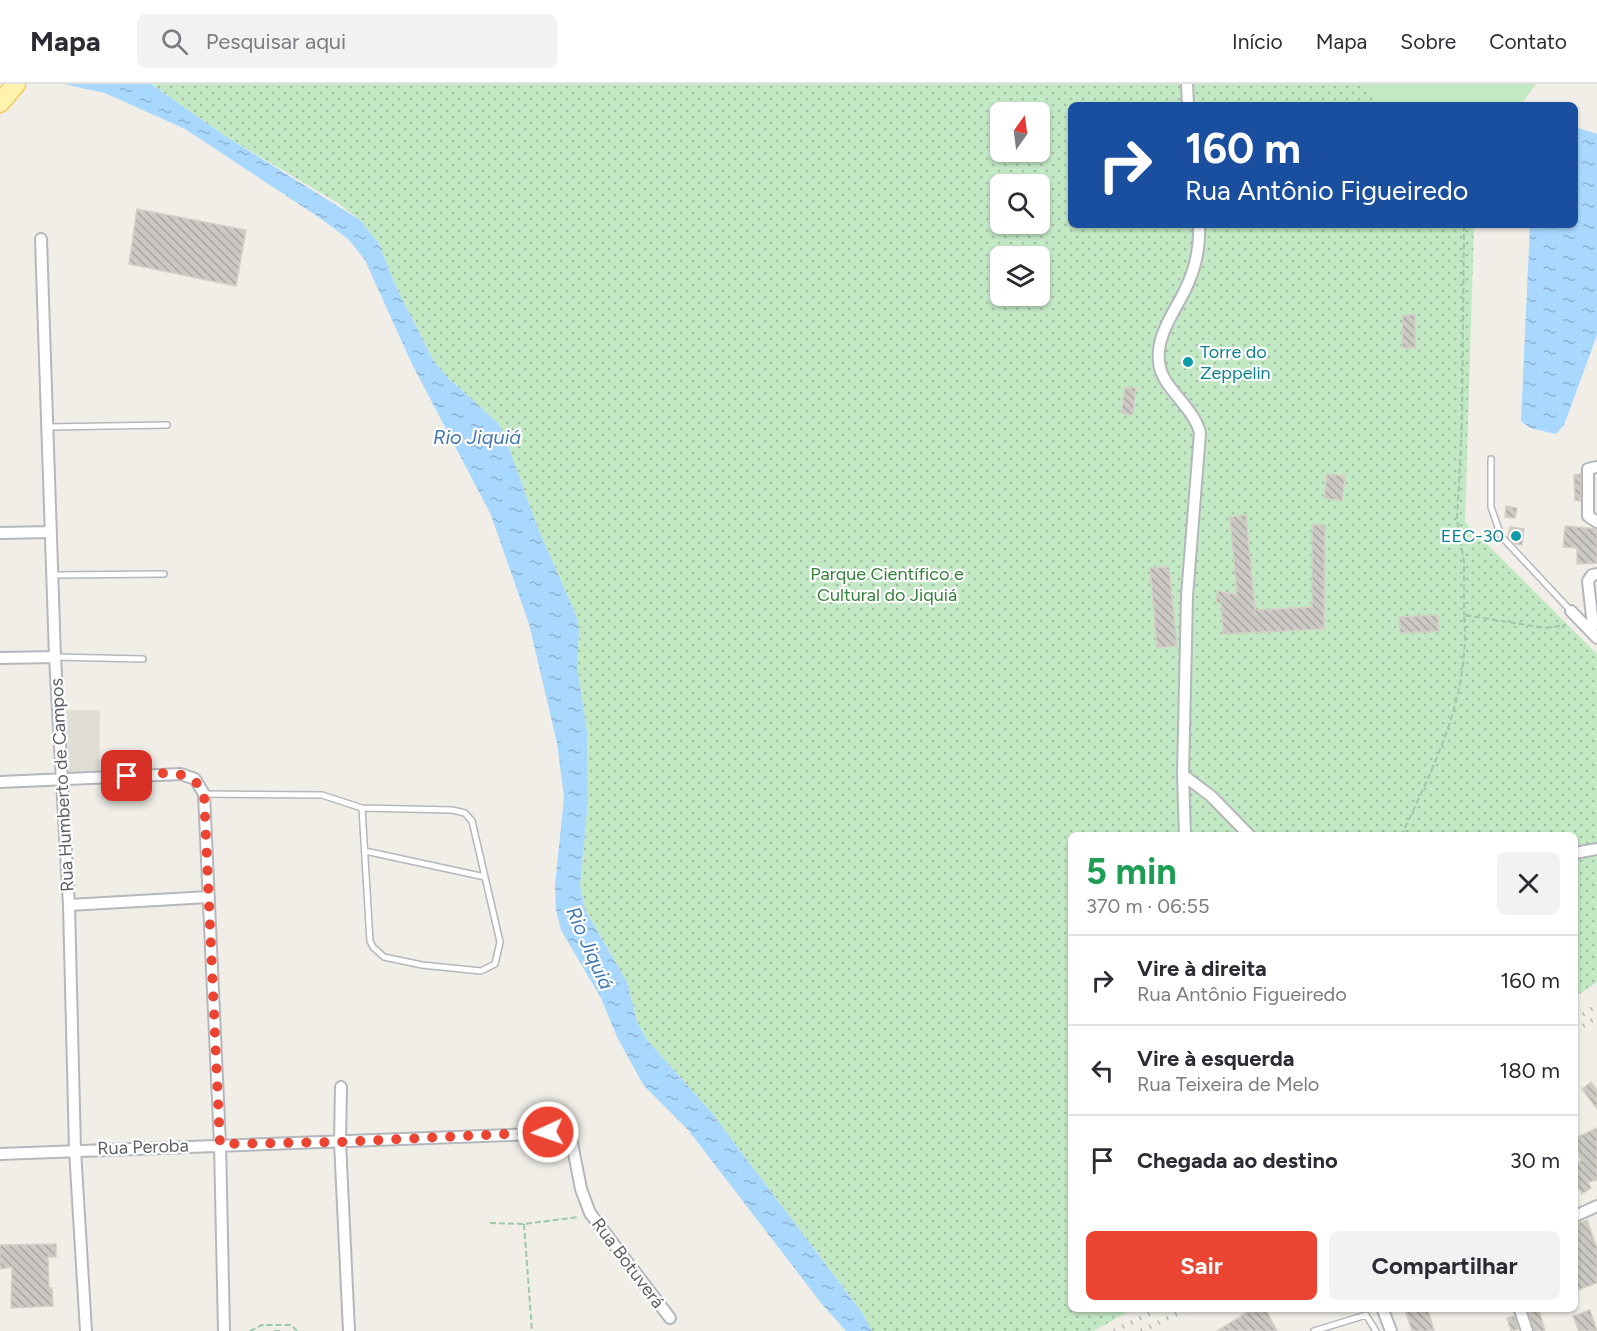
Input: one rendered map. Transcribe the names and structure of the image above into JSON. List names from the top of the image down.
{
  "streets": {
    "street": ["Rua Humberto de Campos", "Rua Peroba", "Rua Botuverá"]
  },
  "crossings": [
    ["Rua Humberto de Campos", "Rua Peroba"],
    ["Rua Peroba", "Rua Botuverá"]
  ],
  "water": ["Rio Jiquiá"],
  "parks": ["Parque Científico e Cultural do Jiquiá"],
  "places": ["Torre do Zeppelin", "EEC-30"],
  "north": "top",
  "page": {
    "header": "Mapa",
    "search": "Pesquisar aqui",
    "nav": [
      "Início",
      "Mapa",
      "Sobre",
      "Contato"
    ],
    "turn": ["160 m", "Rua Antônio Figueiredo"],
    "heading": ["5 min", "370 m · 06:55"],
    "list": [
      {
        "name": "Vire à direita",
        "note": "Rua Antônio Figueiredo",
        "value": "160 m"
      },
      {
        "name": "Vire à esquerda",
        "note": "Rua Teixeira de Melo",
        "value": "180 m"
      },
      {
        "name": "Chegada ao destino",
        "value": "30 m"
      }
    ],
    "buttons": ["Sair", "Compartilhar"]
  }
}
